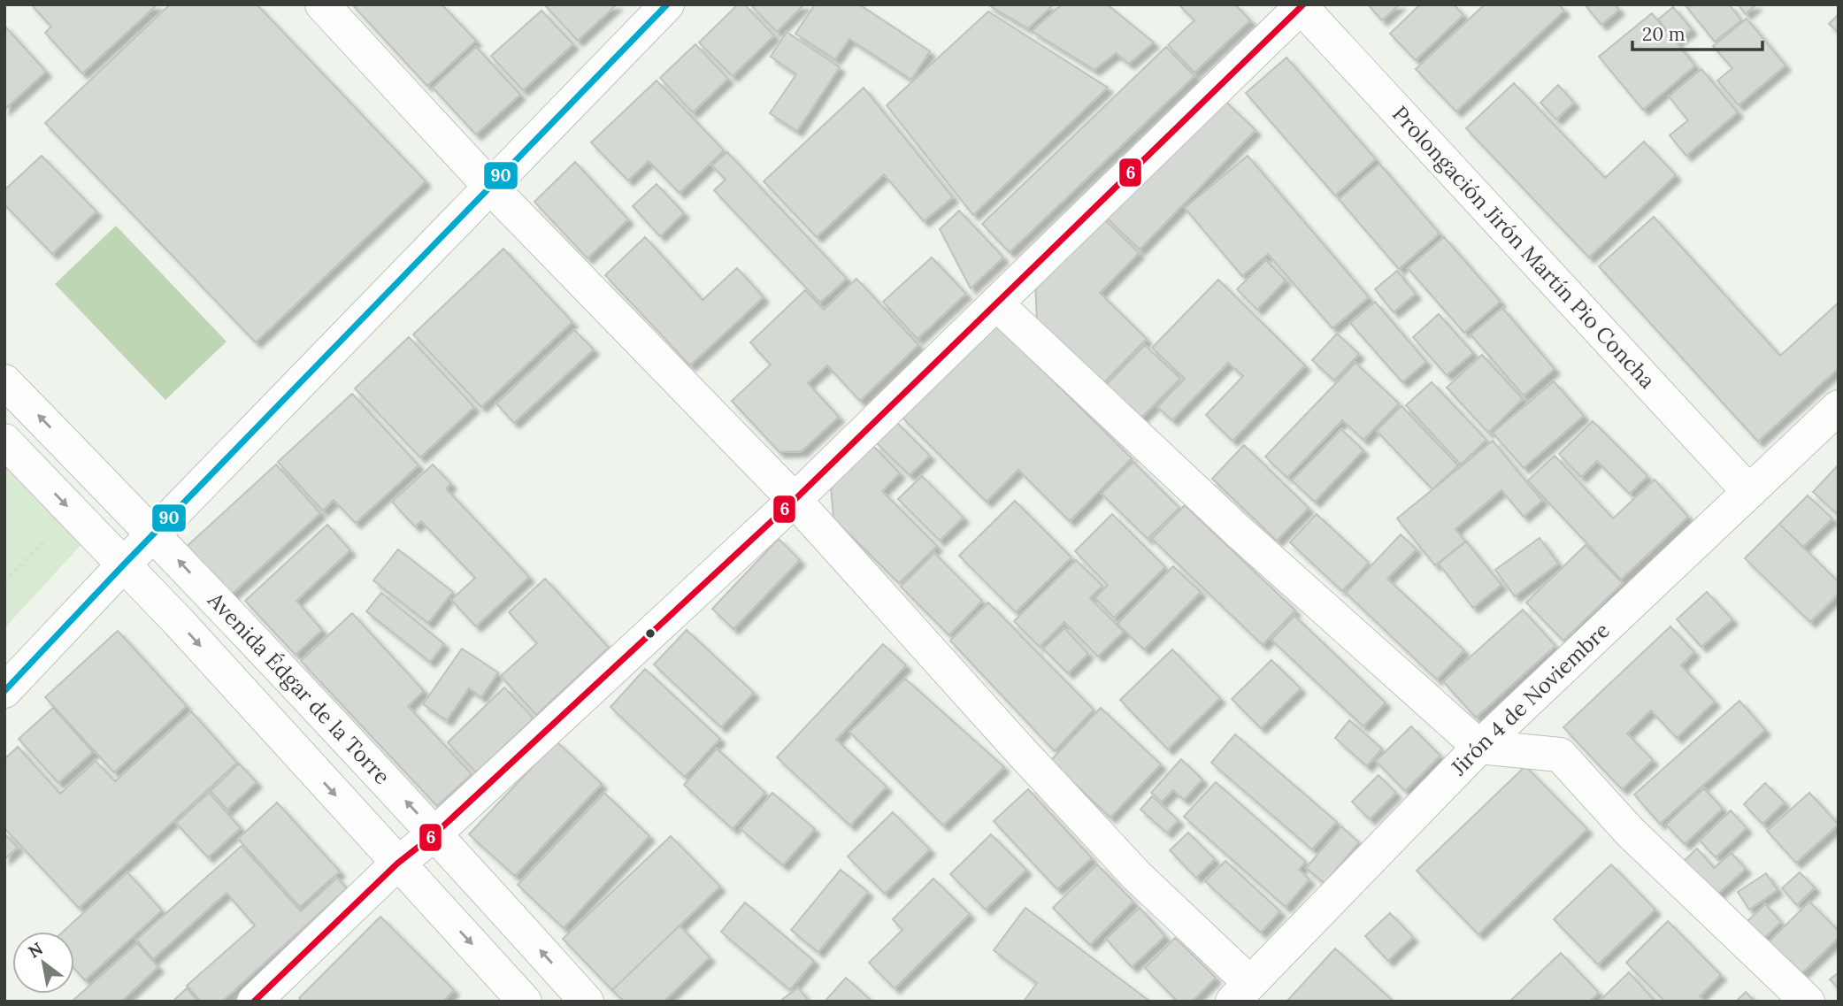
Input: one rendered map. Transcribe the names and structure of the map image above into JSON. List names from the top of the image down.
{
  "streets": {
    "main road": ["Prolongación Jirón Martín Pio Concha", "Avenida Édgar de la Torre", "Jirón 4 de Noviembre"]
  },
  "crossings": [
    ["Prolongación Jirón Martín Pio Concha", "Jirón 4 de Noviembre"]
  ],
  "lines": ["transit line 90", "transit line 6"],
  "scale_bar": "20 m",
  "north": "top left"
}
